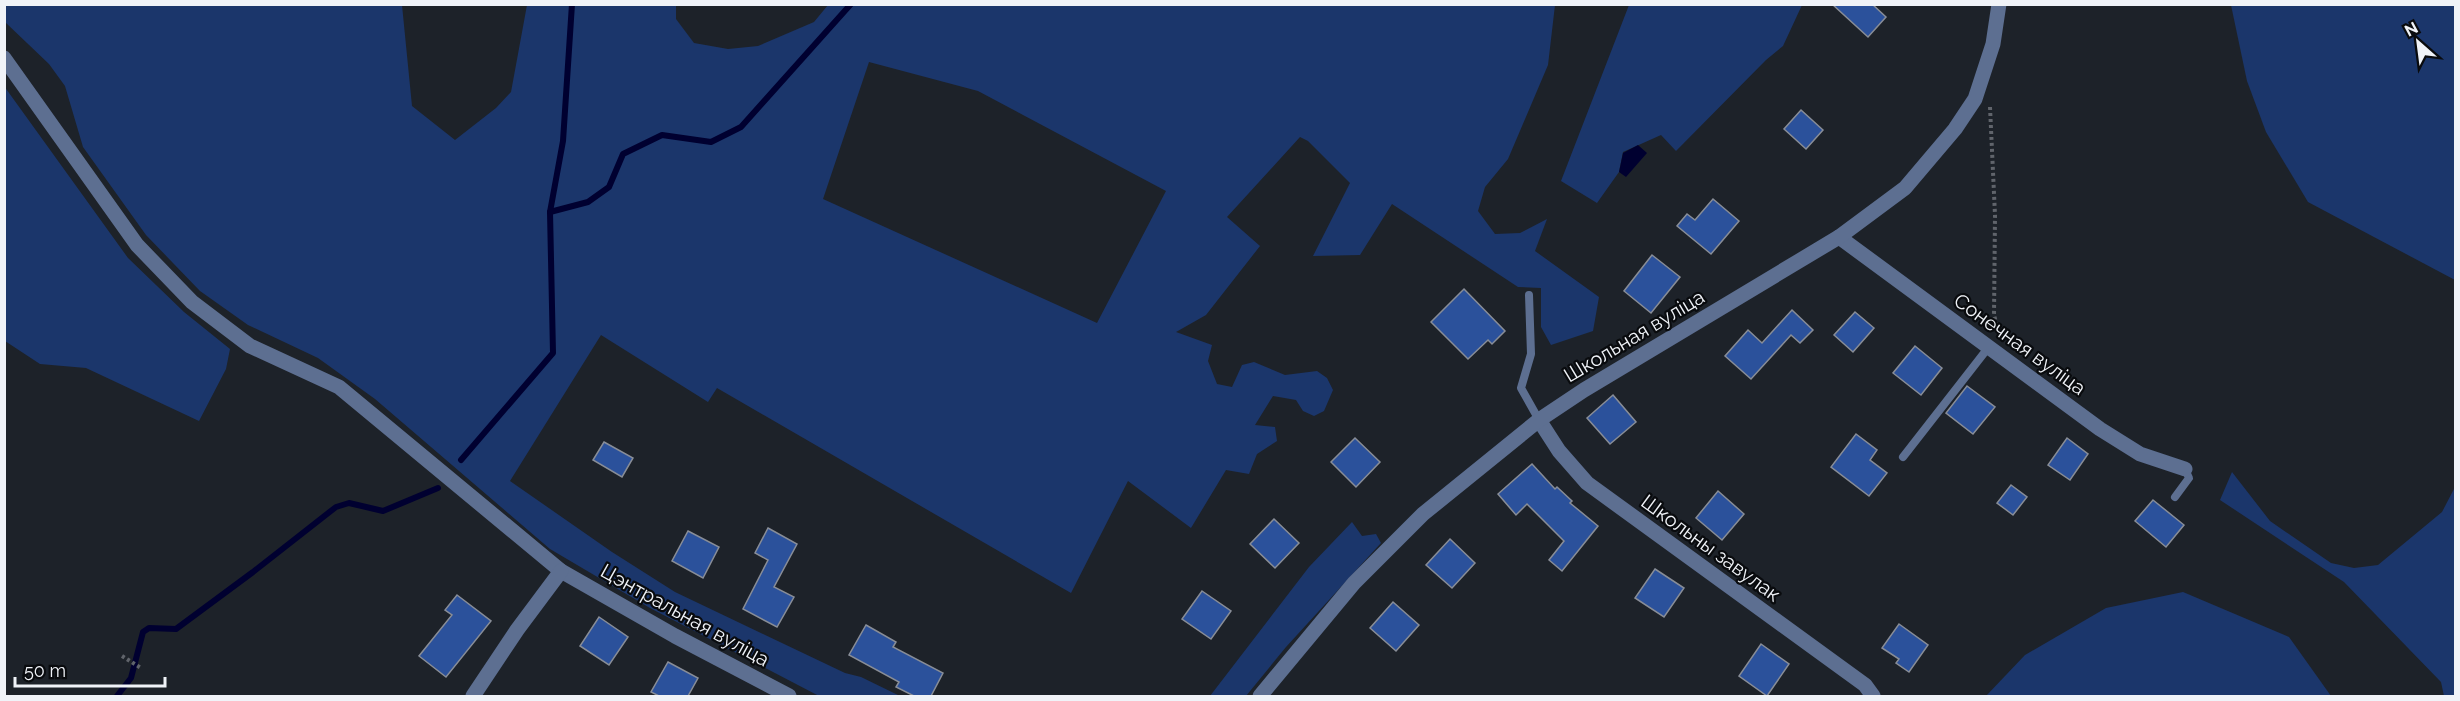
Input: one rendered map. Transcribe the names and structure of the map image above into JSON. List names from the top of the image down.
{
  "streets": {
    "street": [
      "Школьная вуліца",
      "Сонечная вуліца",
      "Школьны завулак",
      "Цэнтральная вуліца"
    ]
  },
  "crossings": [
    ["Школьная вуліца", "Сонечная вуліца"],
    ["Школьная вуліца", "Школьны завулак"]
  ],
  "scale_bar": "50 m",
  "north": "top left"
}
